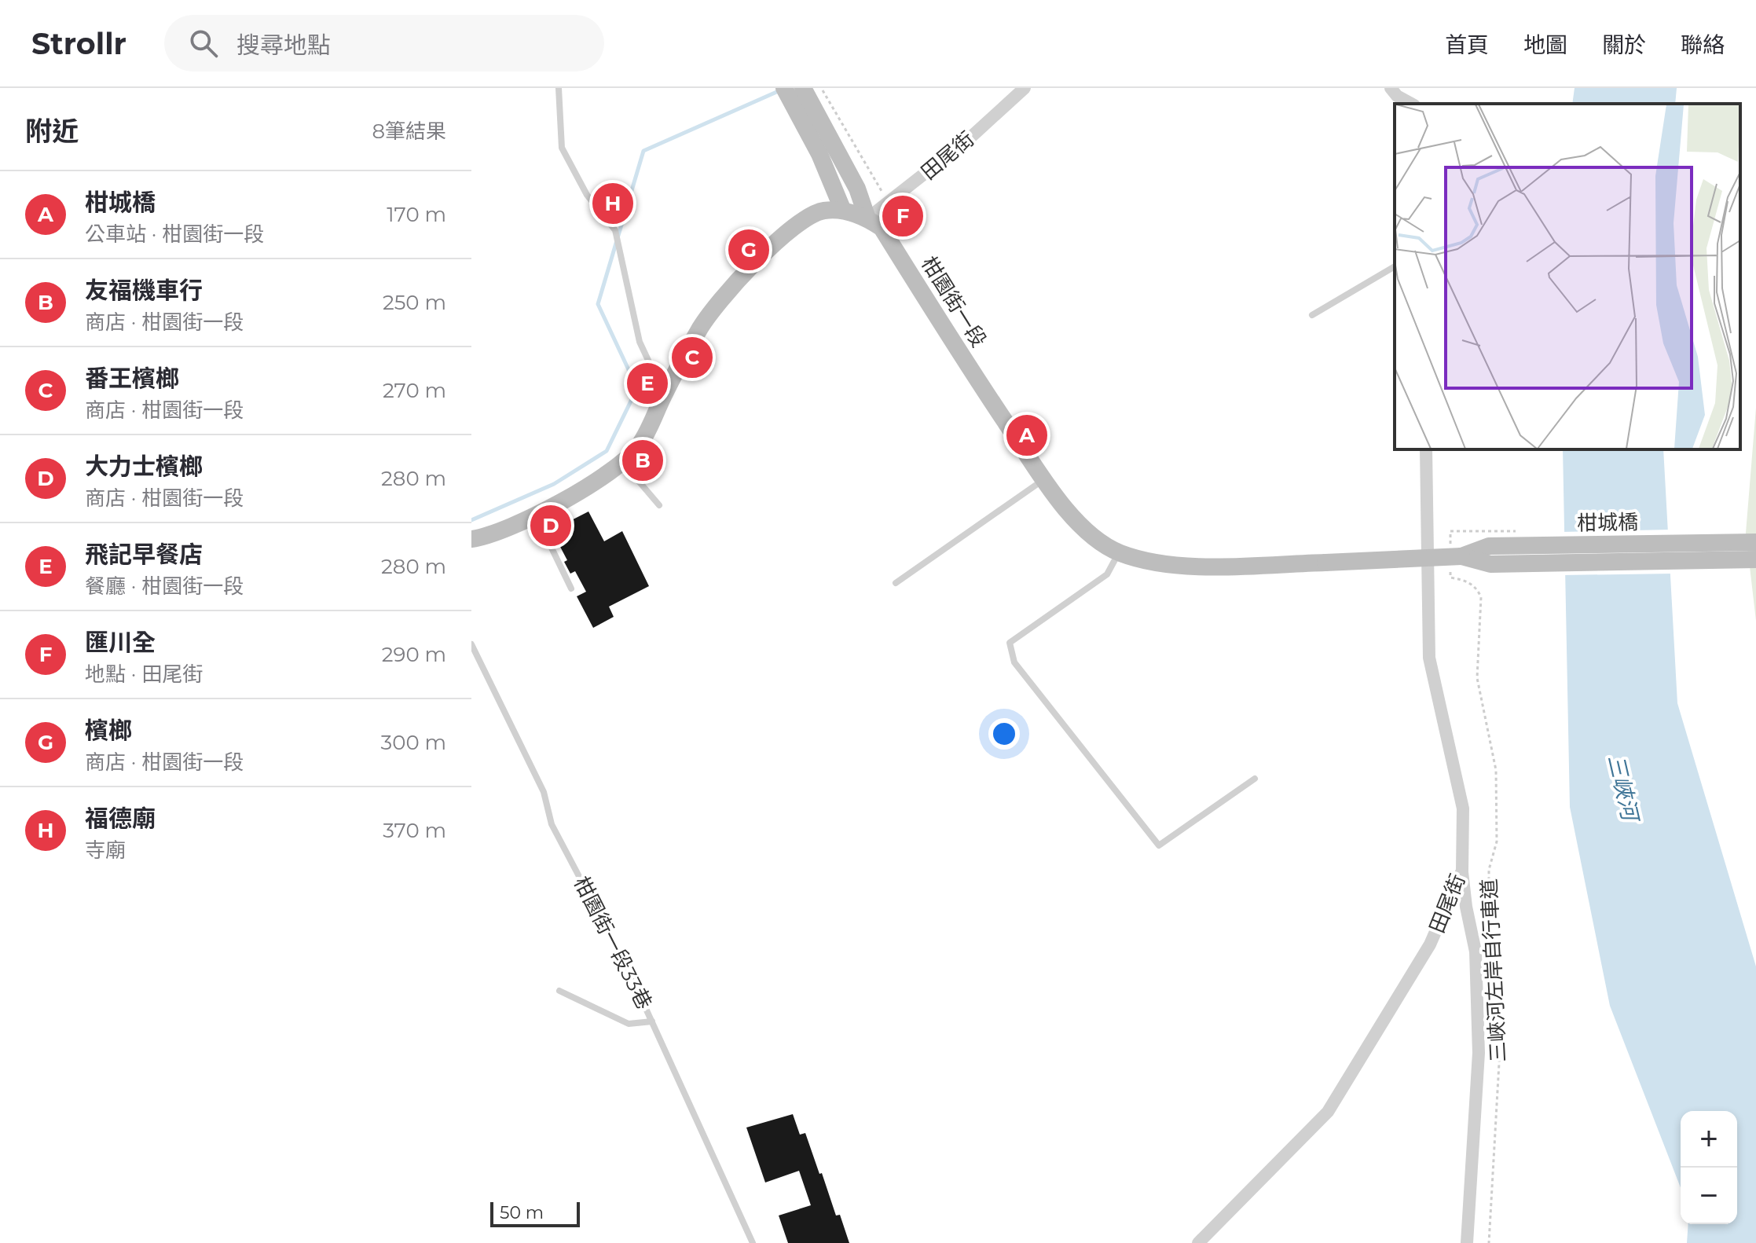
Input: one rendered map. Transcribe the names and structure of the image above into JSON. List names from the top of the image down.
{
  "streets": {
    "street": ["田尾街", "柑園街一段", "柑城橋"],
    "lane": ["柑園街一段33巷"],
    "path": ["三峽河左岸自行車道"]
  },
  "crossings": [
    ["田尾街", "柑園街一段"],
    ["柑園街一段", "柑城橋"],
    ["柑城橋", "三峽河左岸自行車道"]
  ],
  "water": ["三峽河"],
  "scale_bar": "50 m",
  "page": {
    "header": "Strollr",
    "search": "搜尋地點",
    "nav": [
      "首頁",
      "地圖",
      "關於",
      "聯絡"
    ],
    "heading": ["附近", "8筆結果"],
    "list": [
      {
        "mark": "A",
        "name": "柑城橋",
        "note": "公車站 · 柑園街一段",
        "value": "170 m"
      },
      {
        "mark": "B",
        "name": "友福機車行",
        "note": "商店 · 柑園街一段",
        "value": "250 m"
      },
      {
        "mark": "C",
        "name": "番王檳榔",
        "note": "商店 · 柑園街一段",
        "value": "270 m"
      },
      {
        "mark": "D",
        "name": "大力士檳榔",
        "note": "商店 · 柑園街一段",
        "value": "280 m"
      },
      {
        "mark": "E",
        "name": "飛記早餐店",
        "note": "餐廳 · 柑園街一段",
        "value": "280 m"
      },
      {
        "mark": "F",
        "name": "匯川全",
        "note": "地點 · 田尾街",
        "value": "290 m"
      },
      {
        "mark": "G",
        "name": "檳榔",
        "note": "商店 · 柑園街一段",
        "value": "300 m"
      },
      {
        "mark": "H",
        "name": "福德廟",
        "note": "寺廟",
        "value": "370 m"
      }
    ],
    "pins": [
      "H",
      "F",
      "G",
      "C",
      "E",
      "A",
      "B",
      "D"
    ],
    "map_buttons": ["+", "−"],
    "scale": "50 m"
  }
}
